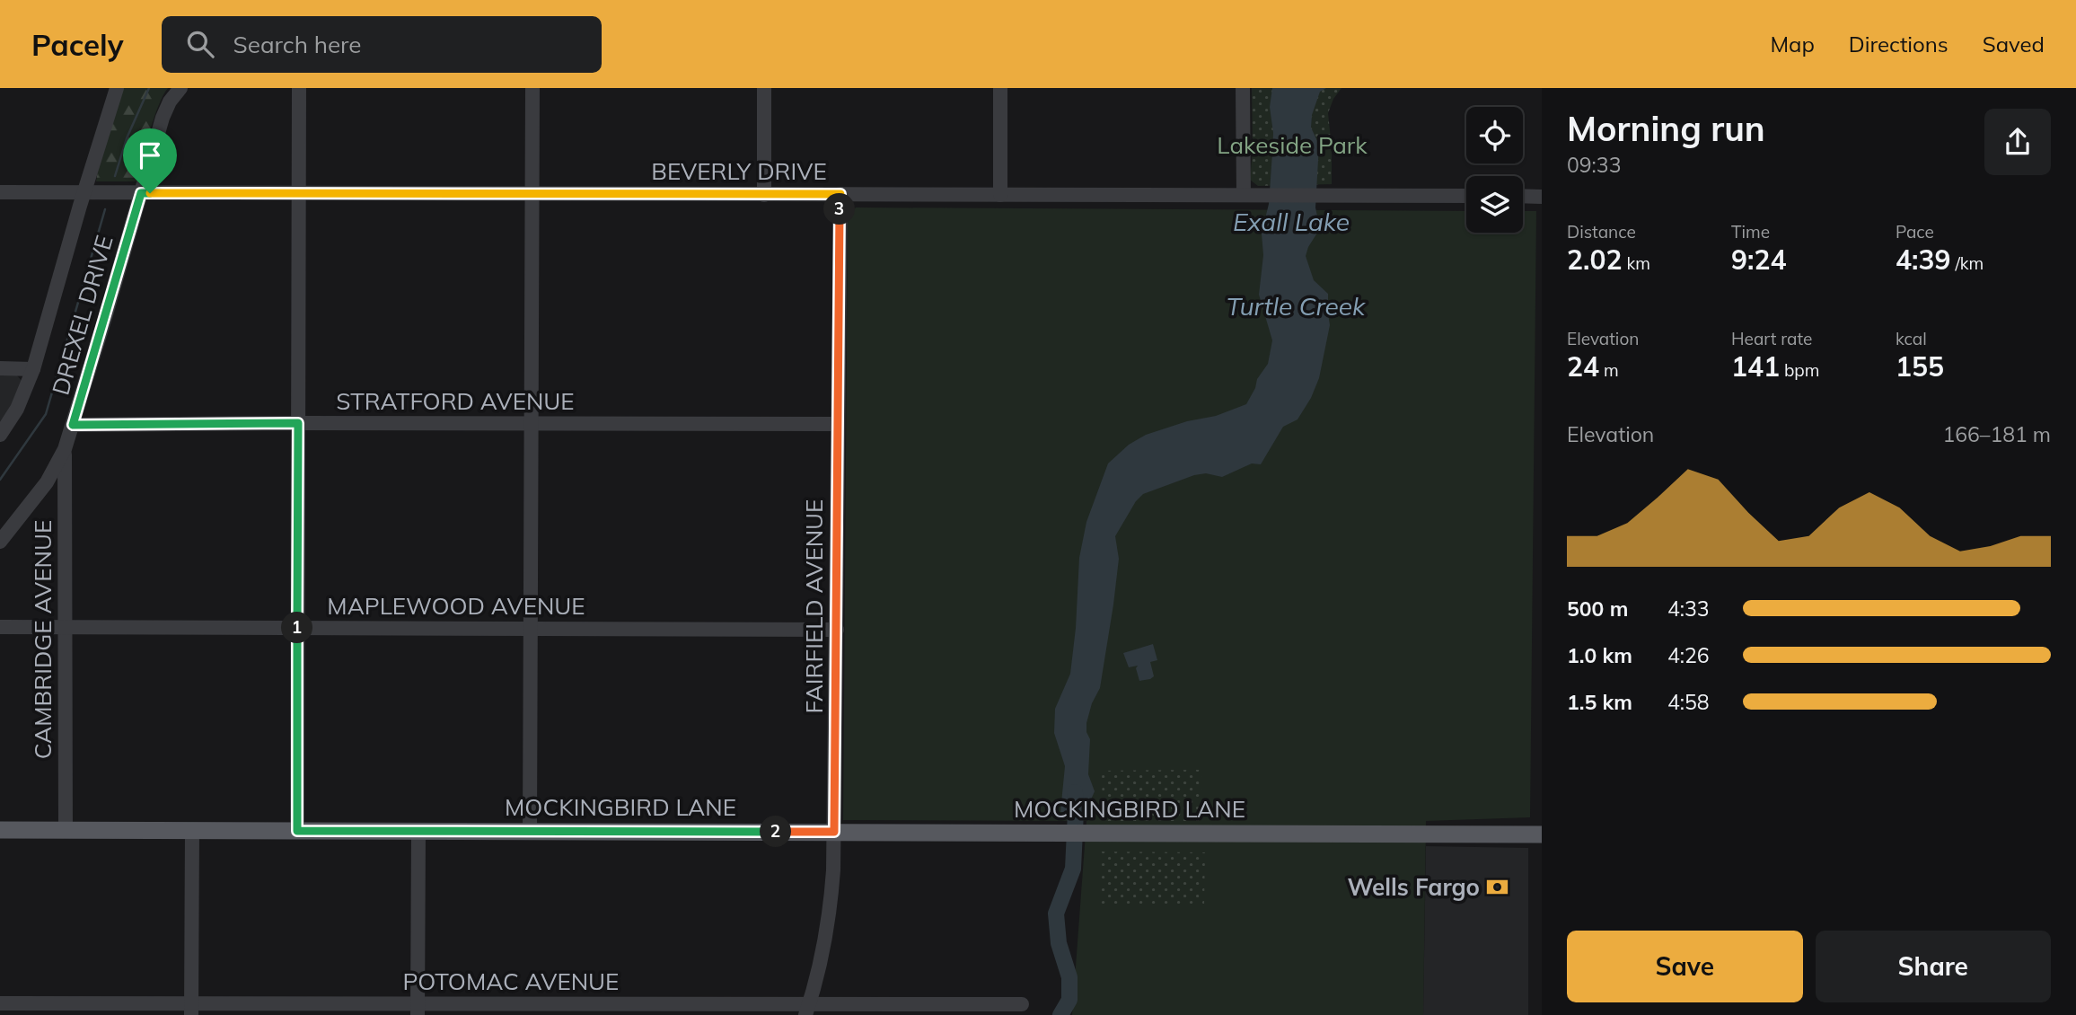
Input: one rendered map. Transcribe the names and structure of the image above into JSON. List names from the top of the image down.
{
  "streets": {
    "main road": ["MOCKINGBIRD LANE"],
    "street": [
      "BEVERLY DRIVE",
      "DREXEL DRIVE",
      "STRATFORD AVENUE",
      "MAPLEWOOD AVENUE",
      "FAIRFIELD AVENUE",
      "CAMBRIDGE AVENUE",
      "POTOMAC AVENUE"
    ]
  },
  "crossings": [
    ["BEVERLY DRIVE", "DREXEL DRIVE"],
    ["BEVERLY DRIVE", "FAIRFIELD AVENUE"],
    ["DREXEL DRIVE", "STRATFORD AVENUE"],
    ["DREXEL DRIVE", "CAMBRIDGE AVENUE"],
    ["STRATFORD AVENUE", "FAIRFIELD AVENUE"],
    ["MAPLEWOOD AVENUE", "FAIRFIELD AVENUE"],
    ["MAPLEWOOD AVENUE", "CAMBRIDGE AVENUE"],
    ["FAIRFIELD AVENUE", "MOCKINGBIRD LANE"],
    ["FAIRFIELD AVENUE", "POTOMAC AVENUE"],
    ["CAMBRIDGE AVENUE", "MOCKINGBIRD LANE"]
  ],
  "water": ["Exall Lake", "Turtle Creek"],
  "parks": ["Lakeside Park"],
  "places": {
    "bank": ["Wells Fargo"]
  },
  "page": {
    "header": "Pacely",
    "search": "Search here",
    "nav": ["Map", "Directions", "Saved"],
    "heading": ["Morning run", "09:33"],
    "pins": ["3", "1", "2"],
    "stats": [
      ["Distance", "2.02 km"],
      ["Time", "9:24"],
      ["Pace", "4:39 /km"],
      ["Elevation", "24 m"],
      ["Heart rate", "141 bpm"],
      ["kcal", "155"]
    ],
    "chart": ["Elevation", "166–181 m"],
    "list": [
      {
        "name": "500 m",
        "note": "4:33"
      },
      {
        "name": "1.0 km",
        "note": "4:26"
      },
      {
        "name": "1.5 km",
        "note": "4:58"
      }
    ],
    "buttons": ["Save", "Share"]
  }
}
